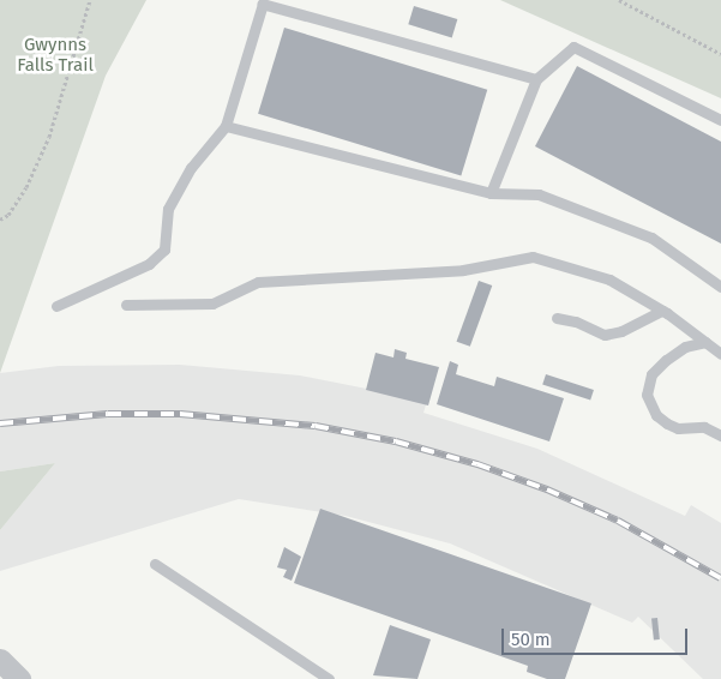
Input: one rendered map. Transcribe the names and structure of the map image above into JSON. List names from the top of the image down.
{
  "parks": ["Gwynns Falls Trail"],
  "scale_bar": "50 m"
}
